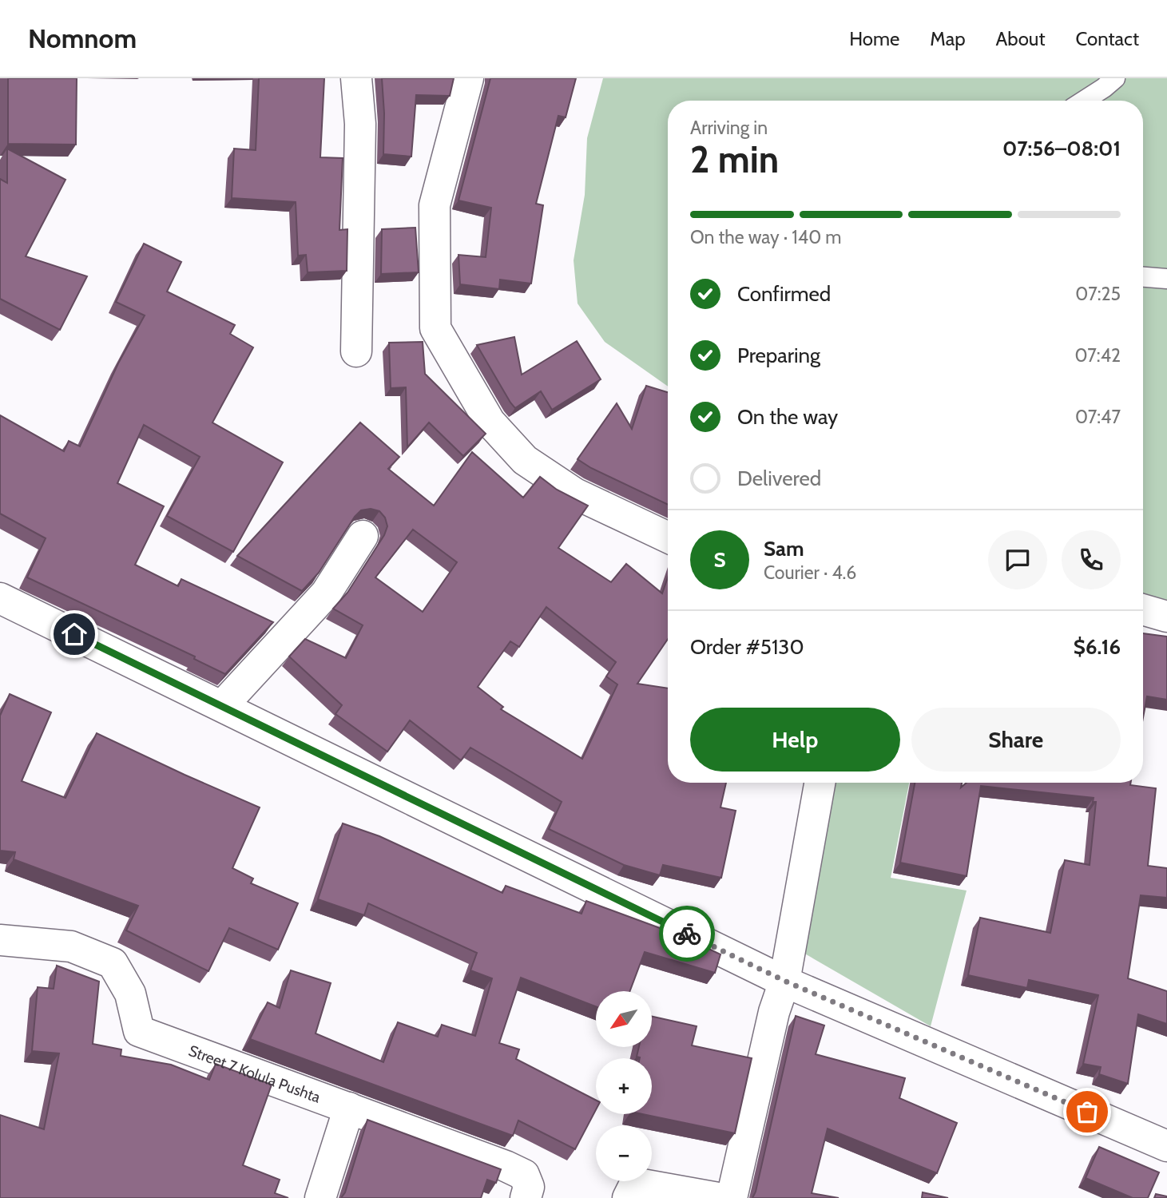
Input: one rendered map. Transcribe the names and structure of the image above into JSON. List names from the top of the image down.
{
  "streets": {
    "street": ["Street 7 Kolula Pushta"]
  },
  "north": "bottom left",
  "page": {
    "header": "Nomnom",
    "nav": [
      "Home",
      "Map",
      "About",
      "Contact"
    ],
    "heading": ["2 min", "Arriving in", "07:56–08:01"],
    "panel": [
      "Sam",
      "Courier · 4.6",
      "Order #5130",
      "$6.16"
    ],
    "bar": "On the way · 140 m",
    "list": [
      ["Confirmed", "07:25"],
      ["Preparing", "07:42"],
      ["On the way", "07:47"],
      "Delivered"
    ],
    "round": "S",
    "buttons": ["Help", "Share"],
    "map_buttons": ["+", "−"]
  }
}
